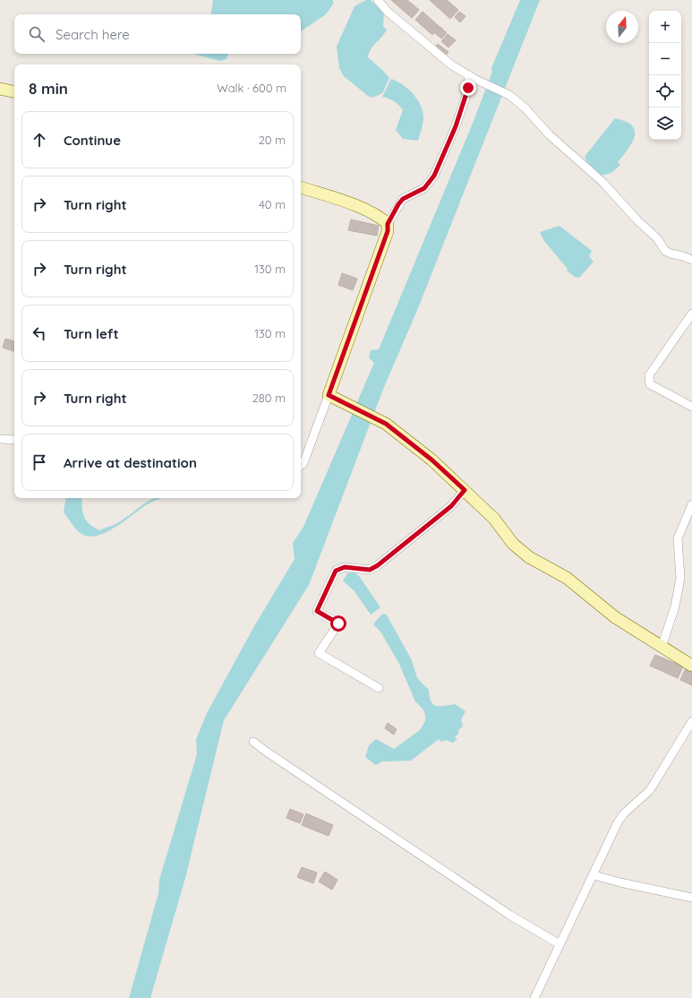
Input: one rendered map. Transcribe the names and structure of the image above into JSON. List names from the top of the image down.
{
  "north": "top",
  "page": {
    "map_buttons": ["+", "−"],
    "search": "Search here",
    "heading": ["8 min", "Walk · 600 m"],
    "list": [
      ["Continue", "20 m"],
      ["Turn right", "40 m"],
      ["Turn right", "130 m"],
      ["Turn left", "130 m"],
      ["Turn right", "280 m"],
      "Arrive at destination"
    ]
  }
}
